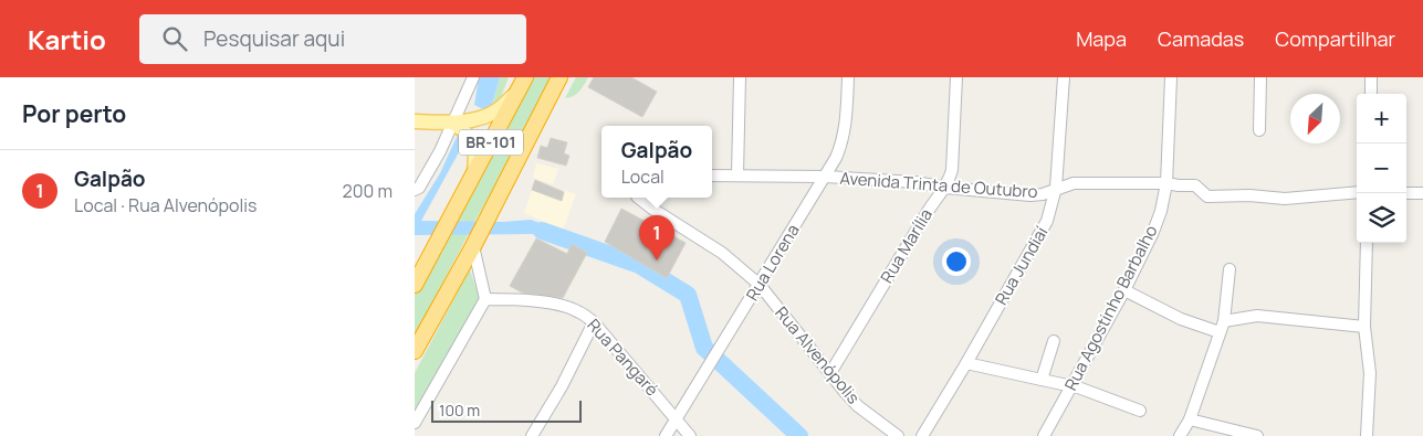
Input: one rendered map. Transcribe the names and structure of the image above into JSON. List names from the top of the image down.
{
  "streets": {
    "highway": ["BR-101"],
    "street": [
      "Avenida Trinta de Outubro",
      "Rua Marília",
      "Rua Lorena",
      "Rua Jundiaí",
      "Rua Agostinho Barbalho",
      "Rua Alvenópolis",
      "Rua Pangaré"
    ]
  },
  "crossings": [
    ["Avenida Trinta de Outubro", "Rua Marília"],
    ["Avenida Trinta de Outubro", "Rua Lorena"],
    ["Avenida Trinta de Outubro", "Rua Jundiaí"],
    ["Avenida Trinta de Outubro", "Rua Agostinho Barbalho"],
    ["Rua Marília", "Rua Alvenópolis"],
    ["Rua Lorena", "Rua Alvenópolis"],
    ["Rua Lorena", "Rua Pangaré"]
  ],
  "scale_bar": "100 m",
  "north": "bottom left",
  "page": {
    "header": "Kartio",
    "search": "Pesquisar aqui",
    "nav": ["Mapa", "Camadas", "Compartilhar"],
    "heading": "Por perto",
    "map_buttons": ["+", "−"],
    "popup": ["Galpão", "Local"],
    "list": [
      {
        "mark": "1",
        "name": "Galpão",
        "note": "Local · Rua Alvenópolis",
        "value": "200 m"
      }
    ],
    "pins": "1",
    "scale": "100 m"
  }
}
